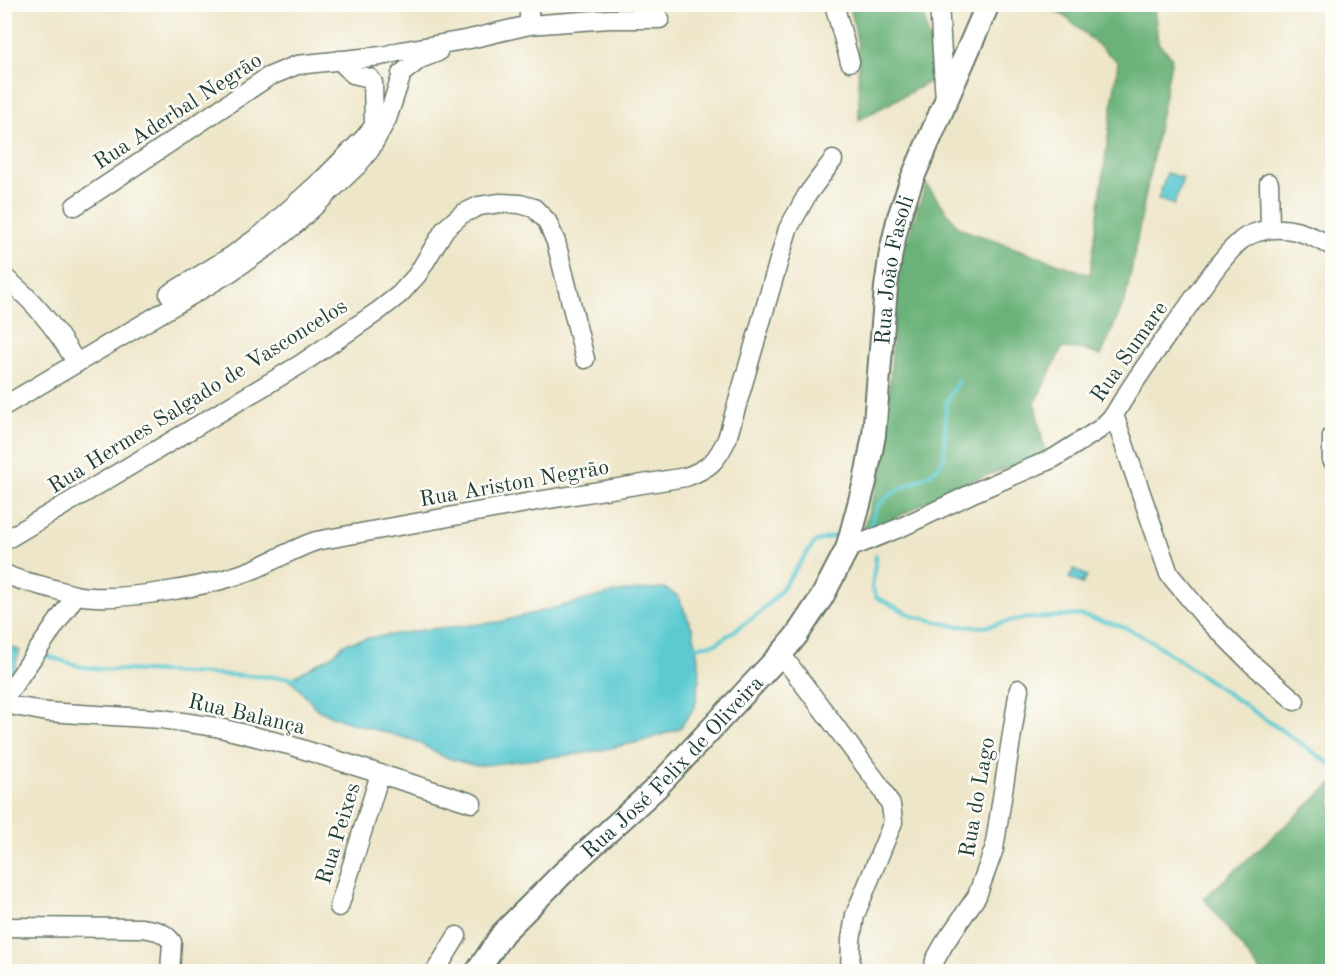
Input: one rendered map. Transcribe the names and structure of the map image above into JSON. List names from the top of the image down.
{
  "streets": {
    "main road": ["Rua João Fasoli", "Rua José Felix de Oliveira"],
    "street": [
      "Rua Aderbal Negrão",
      "Rua Sumare",
      "Rua Hermes Salgado de Vasconcelos",
      "Rua Ariston Negrão",
      "Rua Balança",
      "Rua do Lago",
      "Rua Peixes"
    ]
  },
  "crossings": [
    ["Rua João Fasoli", "Rua Sumare"],
    ["Rua João Fasoli", "Rua José Felix de Oliveira"],
    ["Rua Sumare", "Rua José Felix de Oliveira"],
    ["Rua Balança", "Rua Peixes"]
  ]
}
